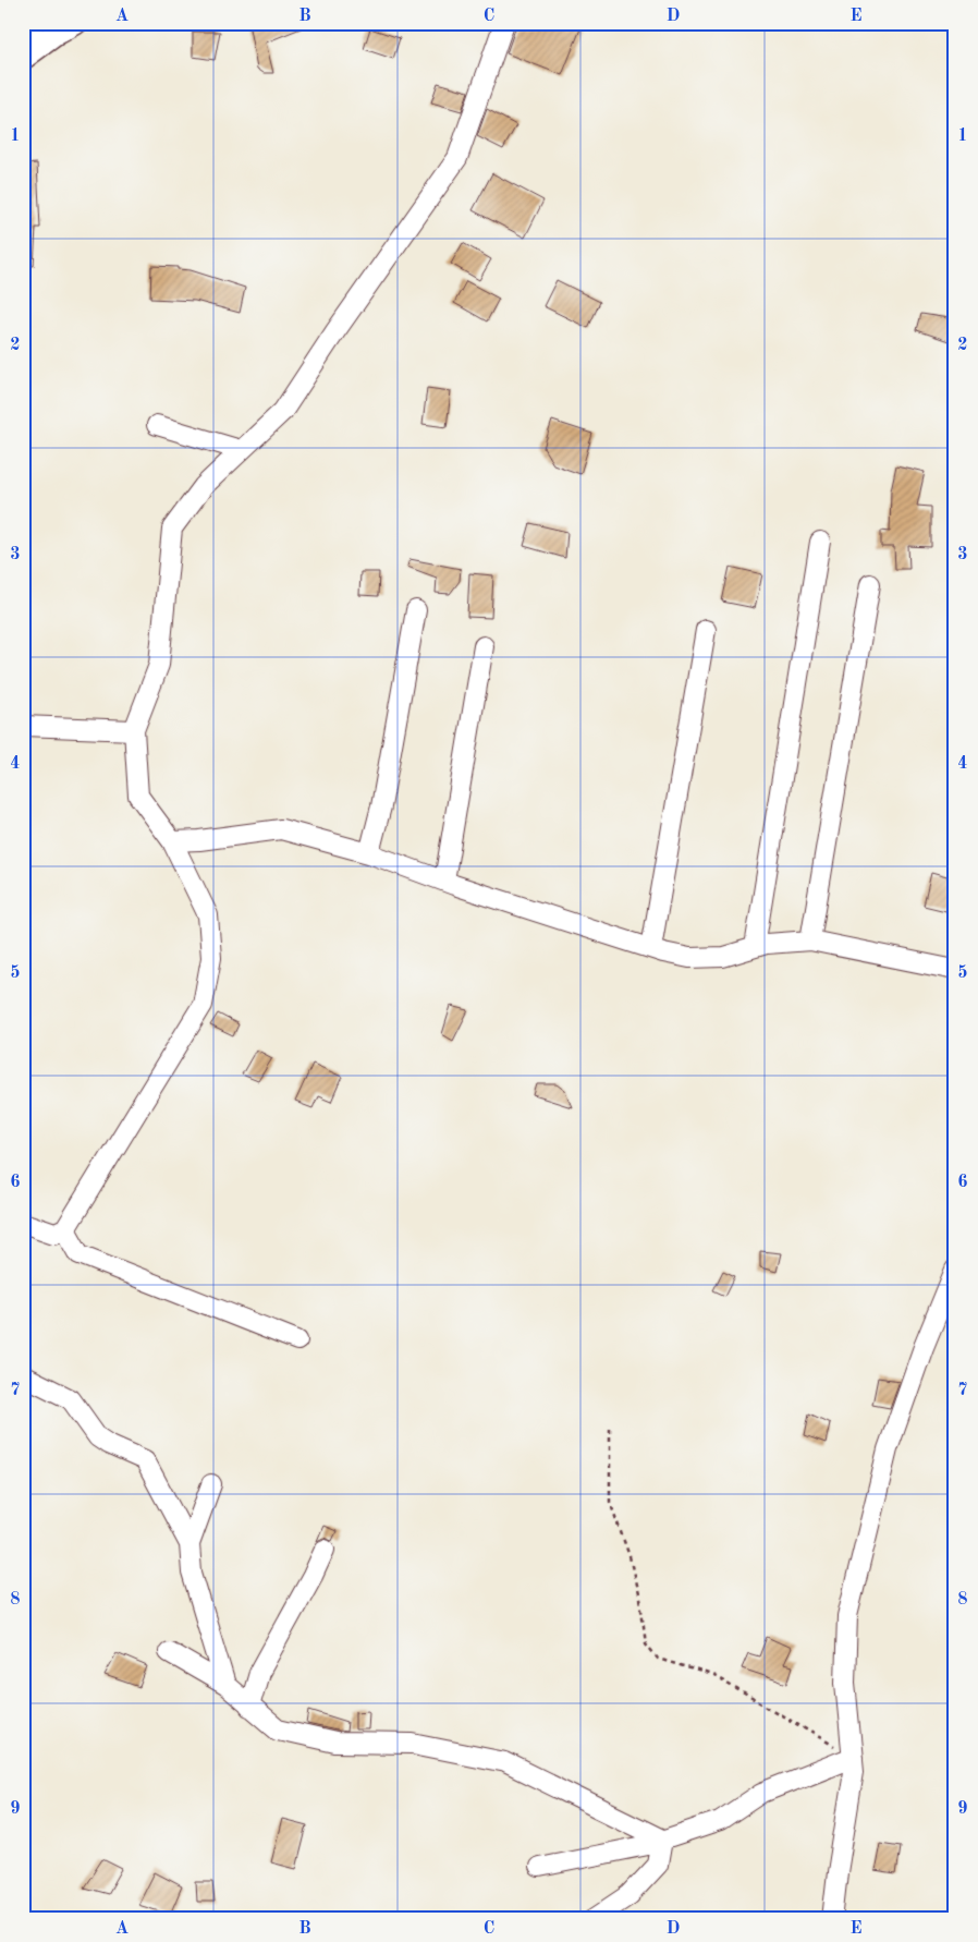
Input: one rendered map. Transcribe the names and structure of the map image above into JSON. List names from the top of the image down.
{
  "grid": {
    "columns": [
      "A",
      "B",
      "C",
      "D",
      "E"
    ],
    "rows": [
      "1",
      "2",
      "3",
      "4",
      "5",
      "6",
      "7",
      "8",
      "9"
    ]
  }
}
